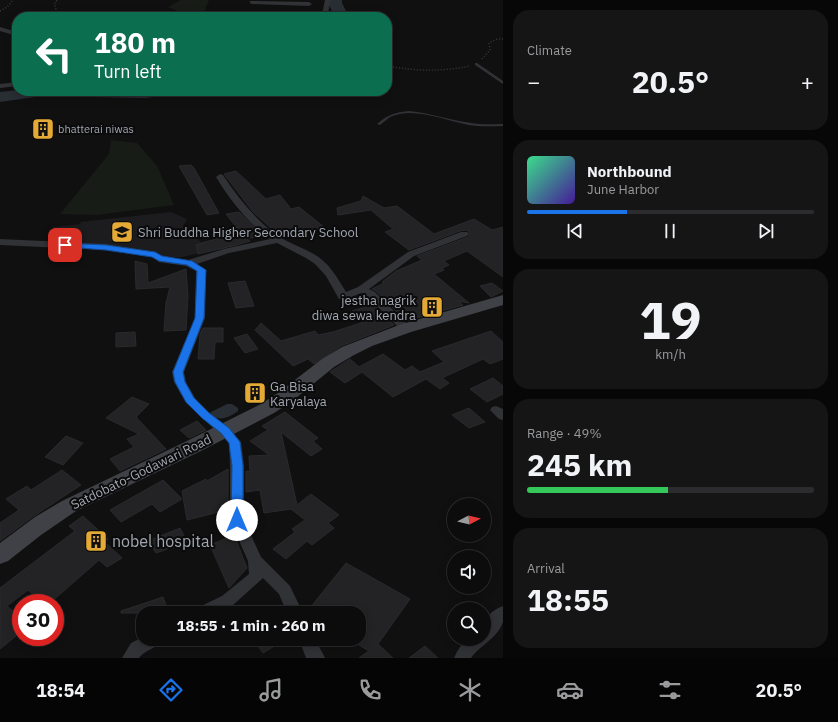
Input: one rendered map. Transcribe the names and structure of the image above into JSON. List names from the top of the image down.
{
  "streets": {
    "street": ["Satdobato-Godawari Road"]
  },
  "places": {
    "building": [
      "bhatterai niwas",
      "jestha nagrik diwa sewa kendra",
      "Ga Bisa Karyalaya",
      "nobel hospital"
    ],
    "school or university": ["Shri Buddha Higher Secondary School"]
  },
  "north": "right",
  "page": {
    "tile": [
      "Climate",
      ["19", "km/h"],
      ["Range · 49%", "245 km"],
      ["Arrival", "18:55"]
    ],
    "turn": ["180 m", "Turn left"],
    "heat": ["−", "20.5°", "+"],
    "song": ["Northbound", "June Harbor"],
    "limit": "30",
    "trip": "18:55 · 1 min · 260 m",
    "tabs": ["18:54", "20.5°"]
  }
}
